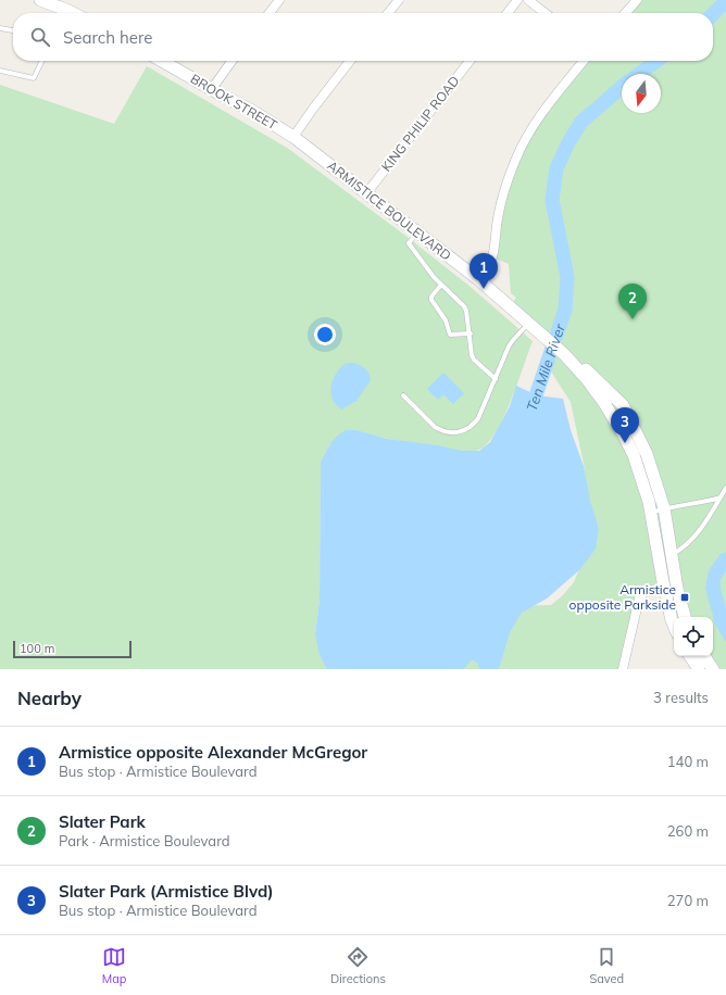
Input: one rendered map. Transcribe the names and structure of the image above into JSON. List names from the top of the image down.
{
  "streets": {
    "main road": ["BROOK STREET", "ARMISTICE BOULEVARD"],
    "street": ["KING PHILIP ROAD"]
  },
  "crossings": [
    ["BROOK STREET", "ARMISTICE BOULEVARD"],
    ["KING PHILIP ROAD", "ARMISTICE BOULEVARD"]
  ],
  "water": ["Ten Mile River"],
  "places": {
    "transit": ["Armistice opposite Parkside"]
  },
  "scale_bar": "100 m",
  "north": "bottom",
  "page": {
    "search": "Search here",
    "pins": ["1", "2", "3"],
    "scale": "100 m",
    "heading": ["Nearby", "3 results"],
    "list": [
      {
        "mark": "1",
        "name": "Armistice opposite Alexander McGregor",
        "note": "Bus stop · Armistice Boulevard",
        "value": "140 m"
      },
      {
        "mark": "2",
        "name": "Slater Park",
        "note": "Park · Armistice Boulevard",
        "value": "260 m"
      },
      {
        "mark": "3",
        "name": "Slater Park (Armistice Blvd)",
        "note": "Bus stop · Armistice Boulevard",
        "value": "270 m"
      }
    ],
    "nav": ["Map", "Directions", "Saved"]
  }
}
